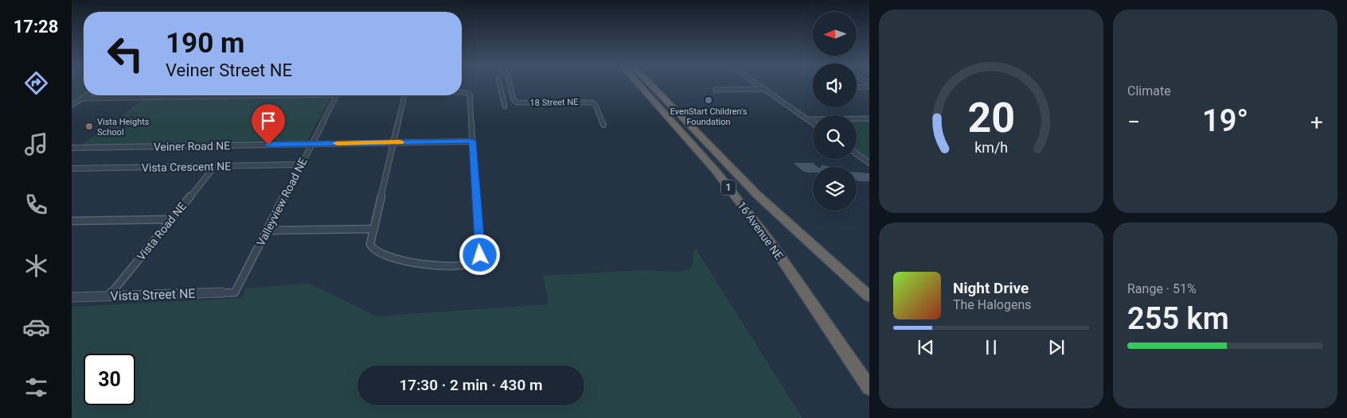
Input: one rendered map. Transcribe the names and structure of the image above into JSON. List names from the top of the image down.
{
  "streets": {
    "highway": ["1", "16 Avenue NE"],
    "street": [
      "18 Street NE",
      "Veiner Road NE",
      "Vista Crescent NE",
      "Valleyview Road NE",
      "Vista Road NE",
      "Vista Street NE"
    ]
  },
  "crossings": [
    ["Veiner Road NE", "Valleyview Road NE"],
    ["Vista Crescent NE", "Valleyview Road NE"],
    ["Vista Crescent NE", "Vista Road NE"],
    ["Valleyview Road NE", "Vista Street NE"],
    ["Vista Road NE", "Vista Street NE"]
  ],
  "places": ["EvenStart Children's Foundation", "Vista Heights School"],
  "north": "left",
  "page": {
    "tabs": "17:28",
    "tile": [
      "Climate",
      ["Range · 51%", "255 km"]
    ],
    "turn": ["190 m", "Veiner Street NE"],
    "heat": ["−", "19°", "+"],
    "song": ["Night Drive", "The Halogens"],
    "limit": "30",
    "trip": "17:30 · 2 min · 430 m",
    "gauge": ["20", "km/h"]
  }
}
